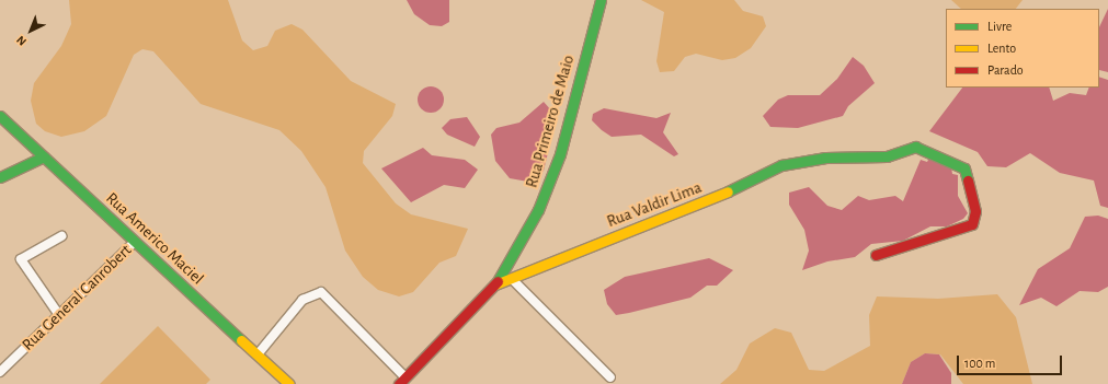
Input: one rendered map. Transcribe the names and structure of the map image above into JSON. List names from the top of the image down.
{
  "streets": {
    "street": [
      "Rua Primeiro de Maio",
      "Rua Valdir Lima",
      "Rua Americo Maciel",
      "Rua General Canrobert"
    ]
  },
  "crossings": [
    ["Rua Primeiro de Maio", "Rua Valdir Lima"],
    ["Rua Americo Maciel", "Rua General Canrobert"]
  ],
  "legend": ["Livre", "Lento", "Parado"],
  "scale_bar": "100 m",
  "north": "bottom left"
}
